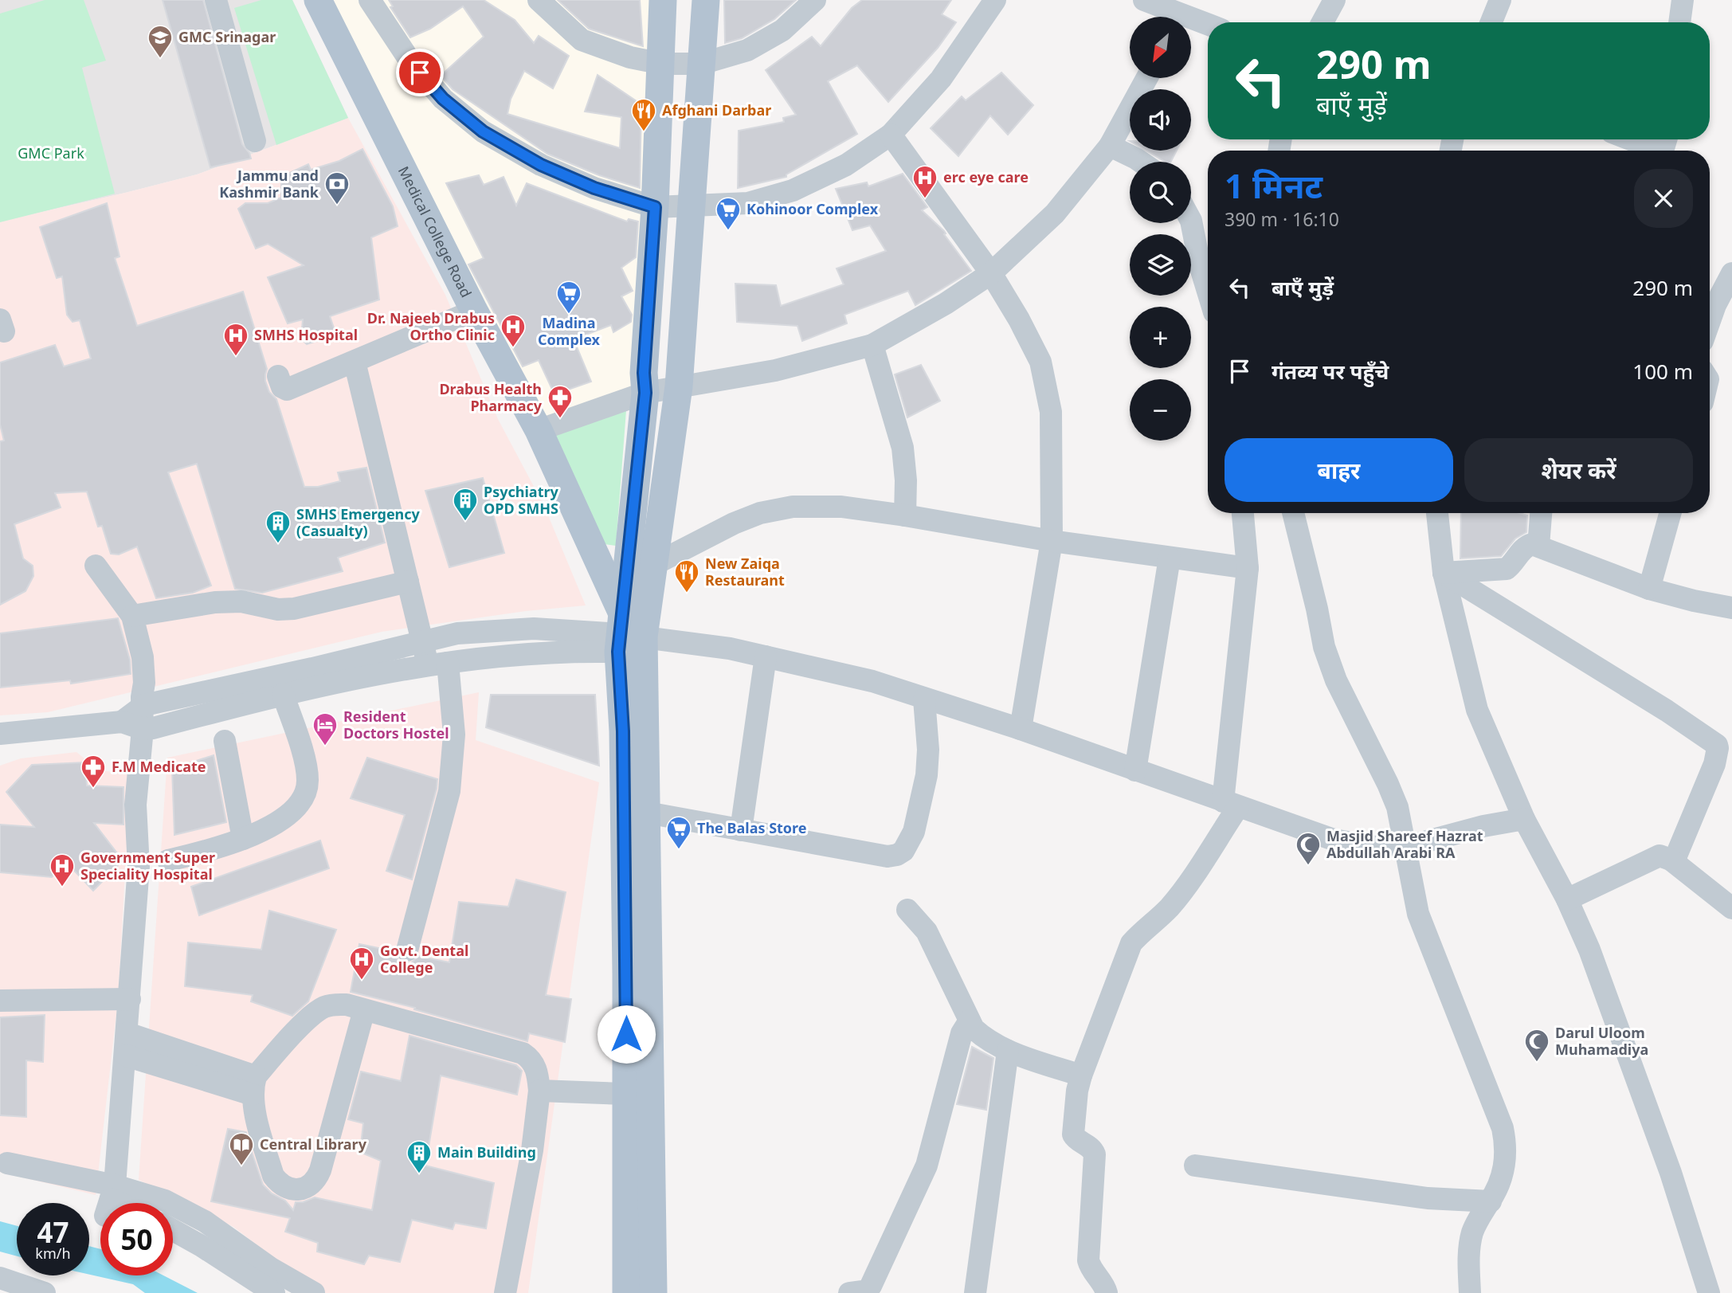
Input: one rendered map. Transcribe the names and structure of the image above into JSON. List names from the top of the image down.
{
  "streets": {
    "main road": ["Medical College Road"]
  },
  "parks": ["GMC Park"],
  "places": {
    "school or university": ["GMC Srinagar"],
    "restaurant": ["Afghani Darbar", "New Zaiqa Restaurant"],
    "hospital": [
      "erc eye care",
      "Dr. Najeeb Drabus Ortho Clinic",
      "SMHS Hospital",
      "Government Super Speciality Hospital",
      "Govt. Dental College"
    ],
    "bank": ["Jammu and Kashmir Bank"],
    "supermarket": ["Kohinoor Complex", "Madina Complex", "The Balas Store"],
    "pharmacy": ["Drabus Health Pharmacy", "F.M Medicate"],
    "building": ["Psychiatry OPD SMHS", "SMHS Emergency (Casualty)", "Main Building"],
    "hotel": ["Resident Doctors Hostel"],
    "mosque": ["Masjid Shareef Hazrat Abdullah Arabi RA", "Darul Uloom Muhamadiya"],
    "library": ["Central Library"]
  },
  "north": "bottom left",
  "page": {
    "map_buttons": ["+", "−"],
    "turn": ["290 m", "बाएँ मुड़ें"],
    "heading": ["1 मिनट", "390 m · 16:10"],
    "list": [
      {
        "name": "बाएँ मुड़ें",
        "value": "290 m"
      },
      {
        "name": "गंतव्य पर पहुँचे",
        "value": "100 m"
      }
    ],
    "buttons": ["बाहर", "शेयर करें"],
    "speed": "47 km/h",
    "limit": "50"
  }
}
